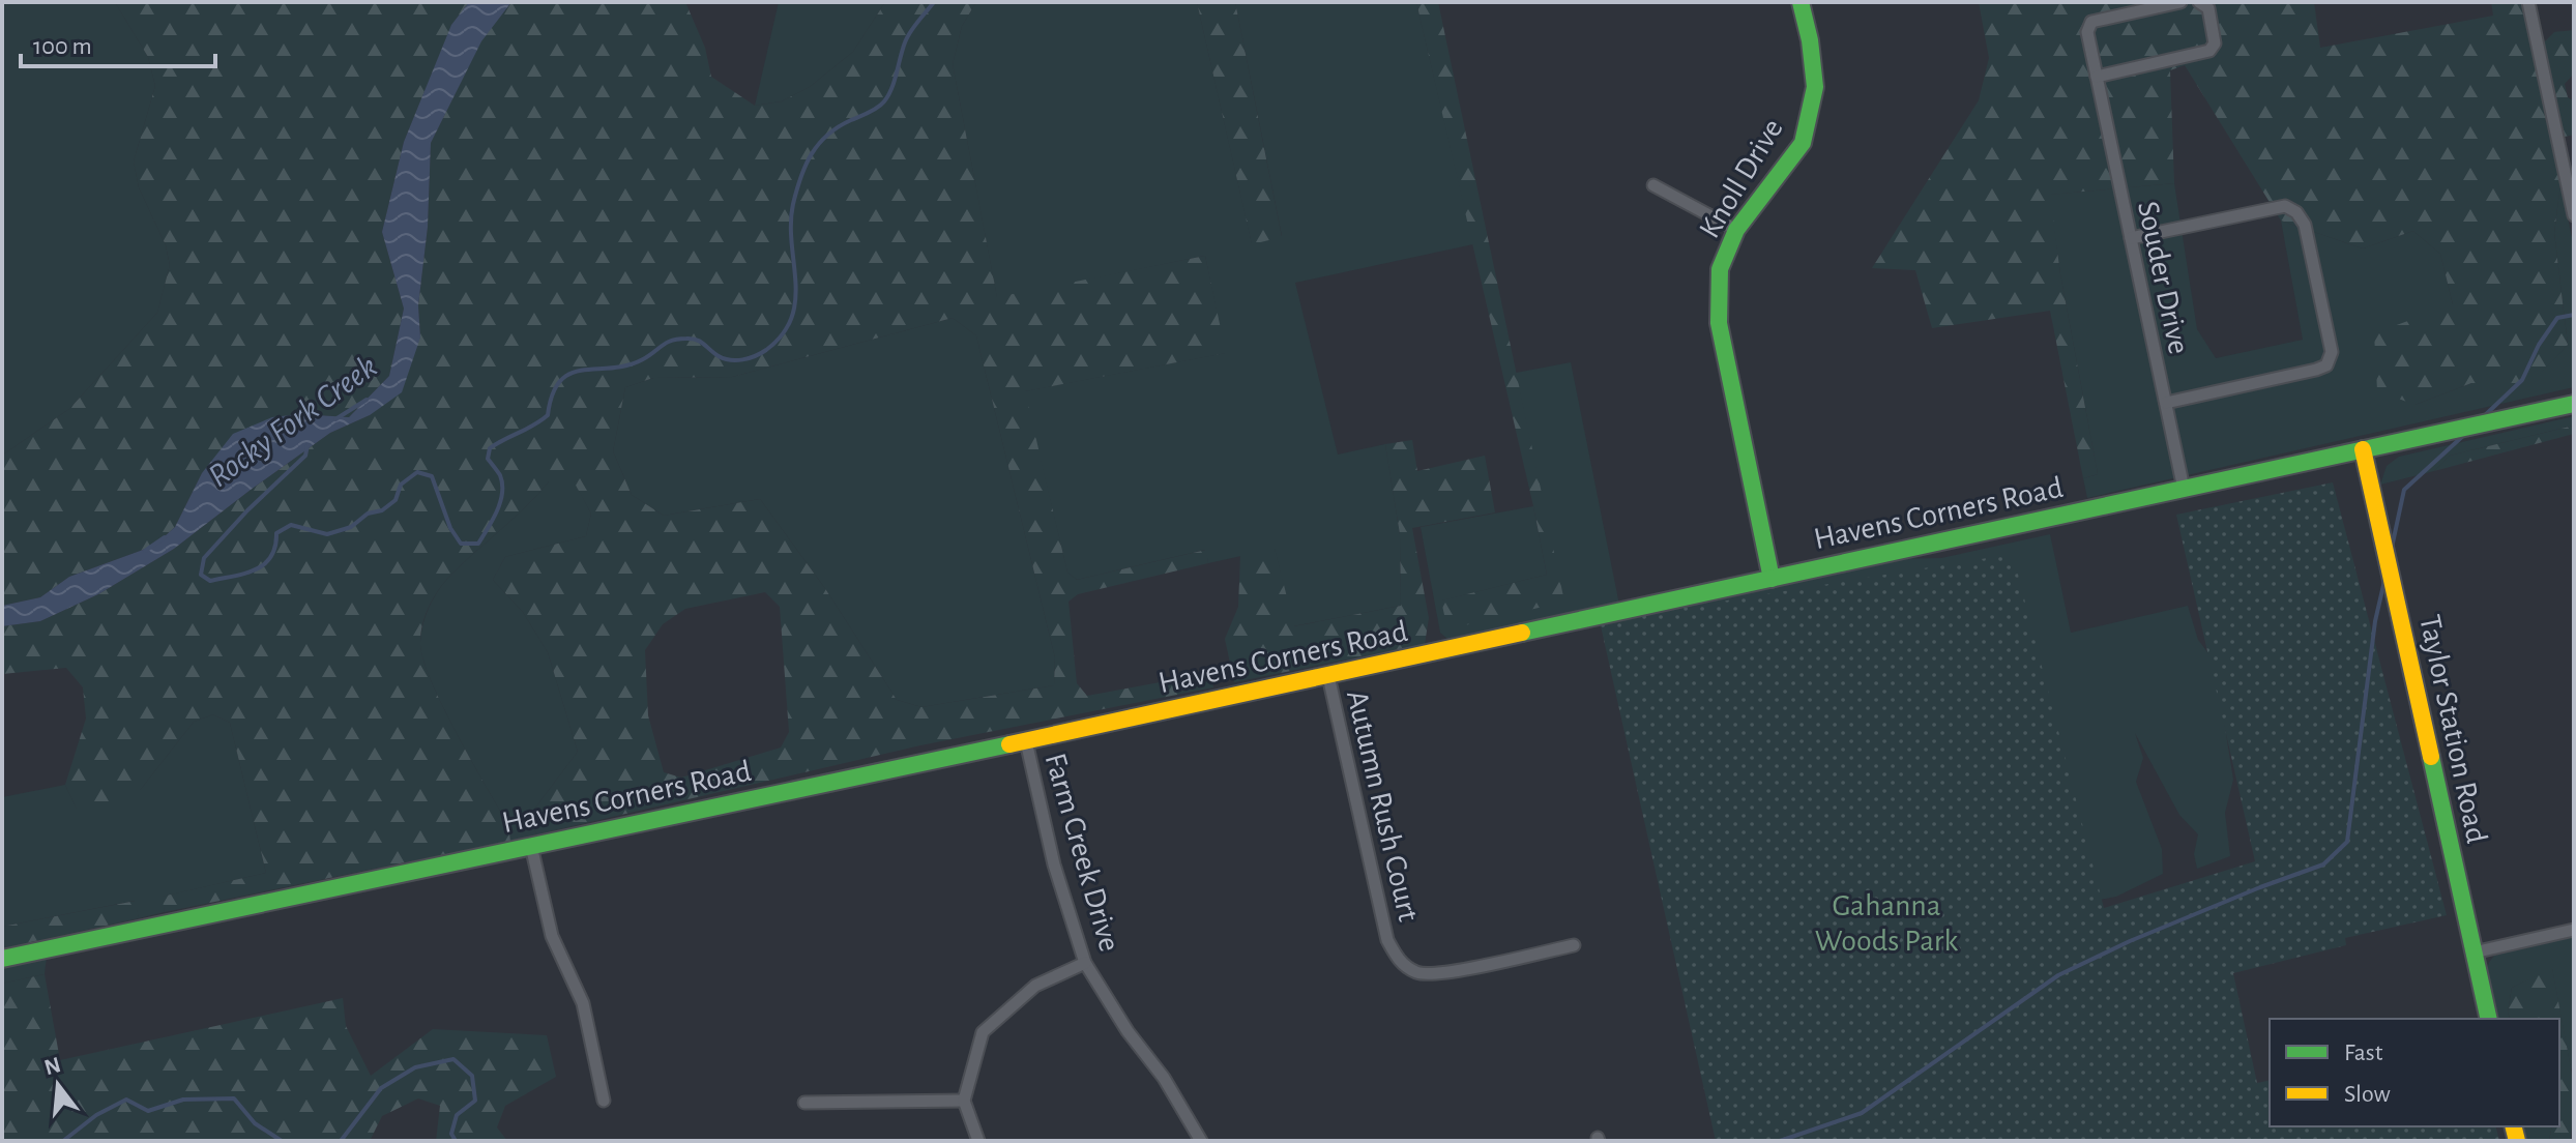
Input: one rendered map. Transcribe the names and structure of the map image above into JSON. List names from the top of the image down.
{
  "streets": {
    "main road": ["Knoll Drive", "Havens Corners Road", "Taylor Station Road"],
    "street": ["Souder Drive", "Autumn Rush Court", "Farm Creek Drive"]
  },
  "crossings": [
    ["Knoll Drive", "Havens Corners Road"],
    ["Souder Drive", "Havens Corners Road"],
    ["Havens Corners Road", "Taylor Station Road"],
    ["Havens Corners Road", "Autumn Rush Court"],
    ["Havens Corners Road", "Farm Creek Drive"]
  ],
  "water": ["Rocky Fork Creek"],
  "parks": ["Gahanna Woods Park"],
  "legend": ["Fast", "Slow"],
  "scale_bar": "100 m",
  "north": "top"
}
